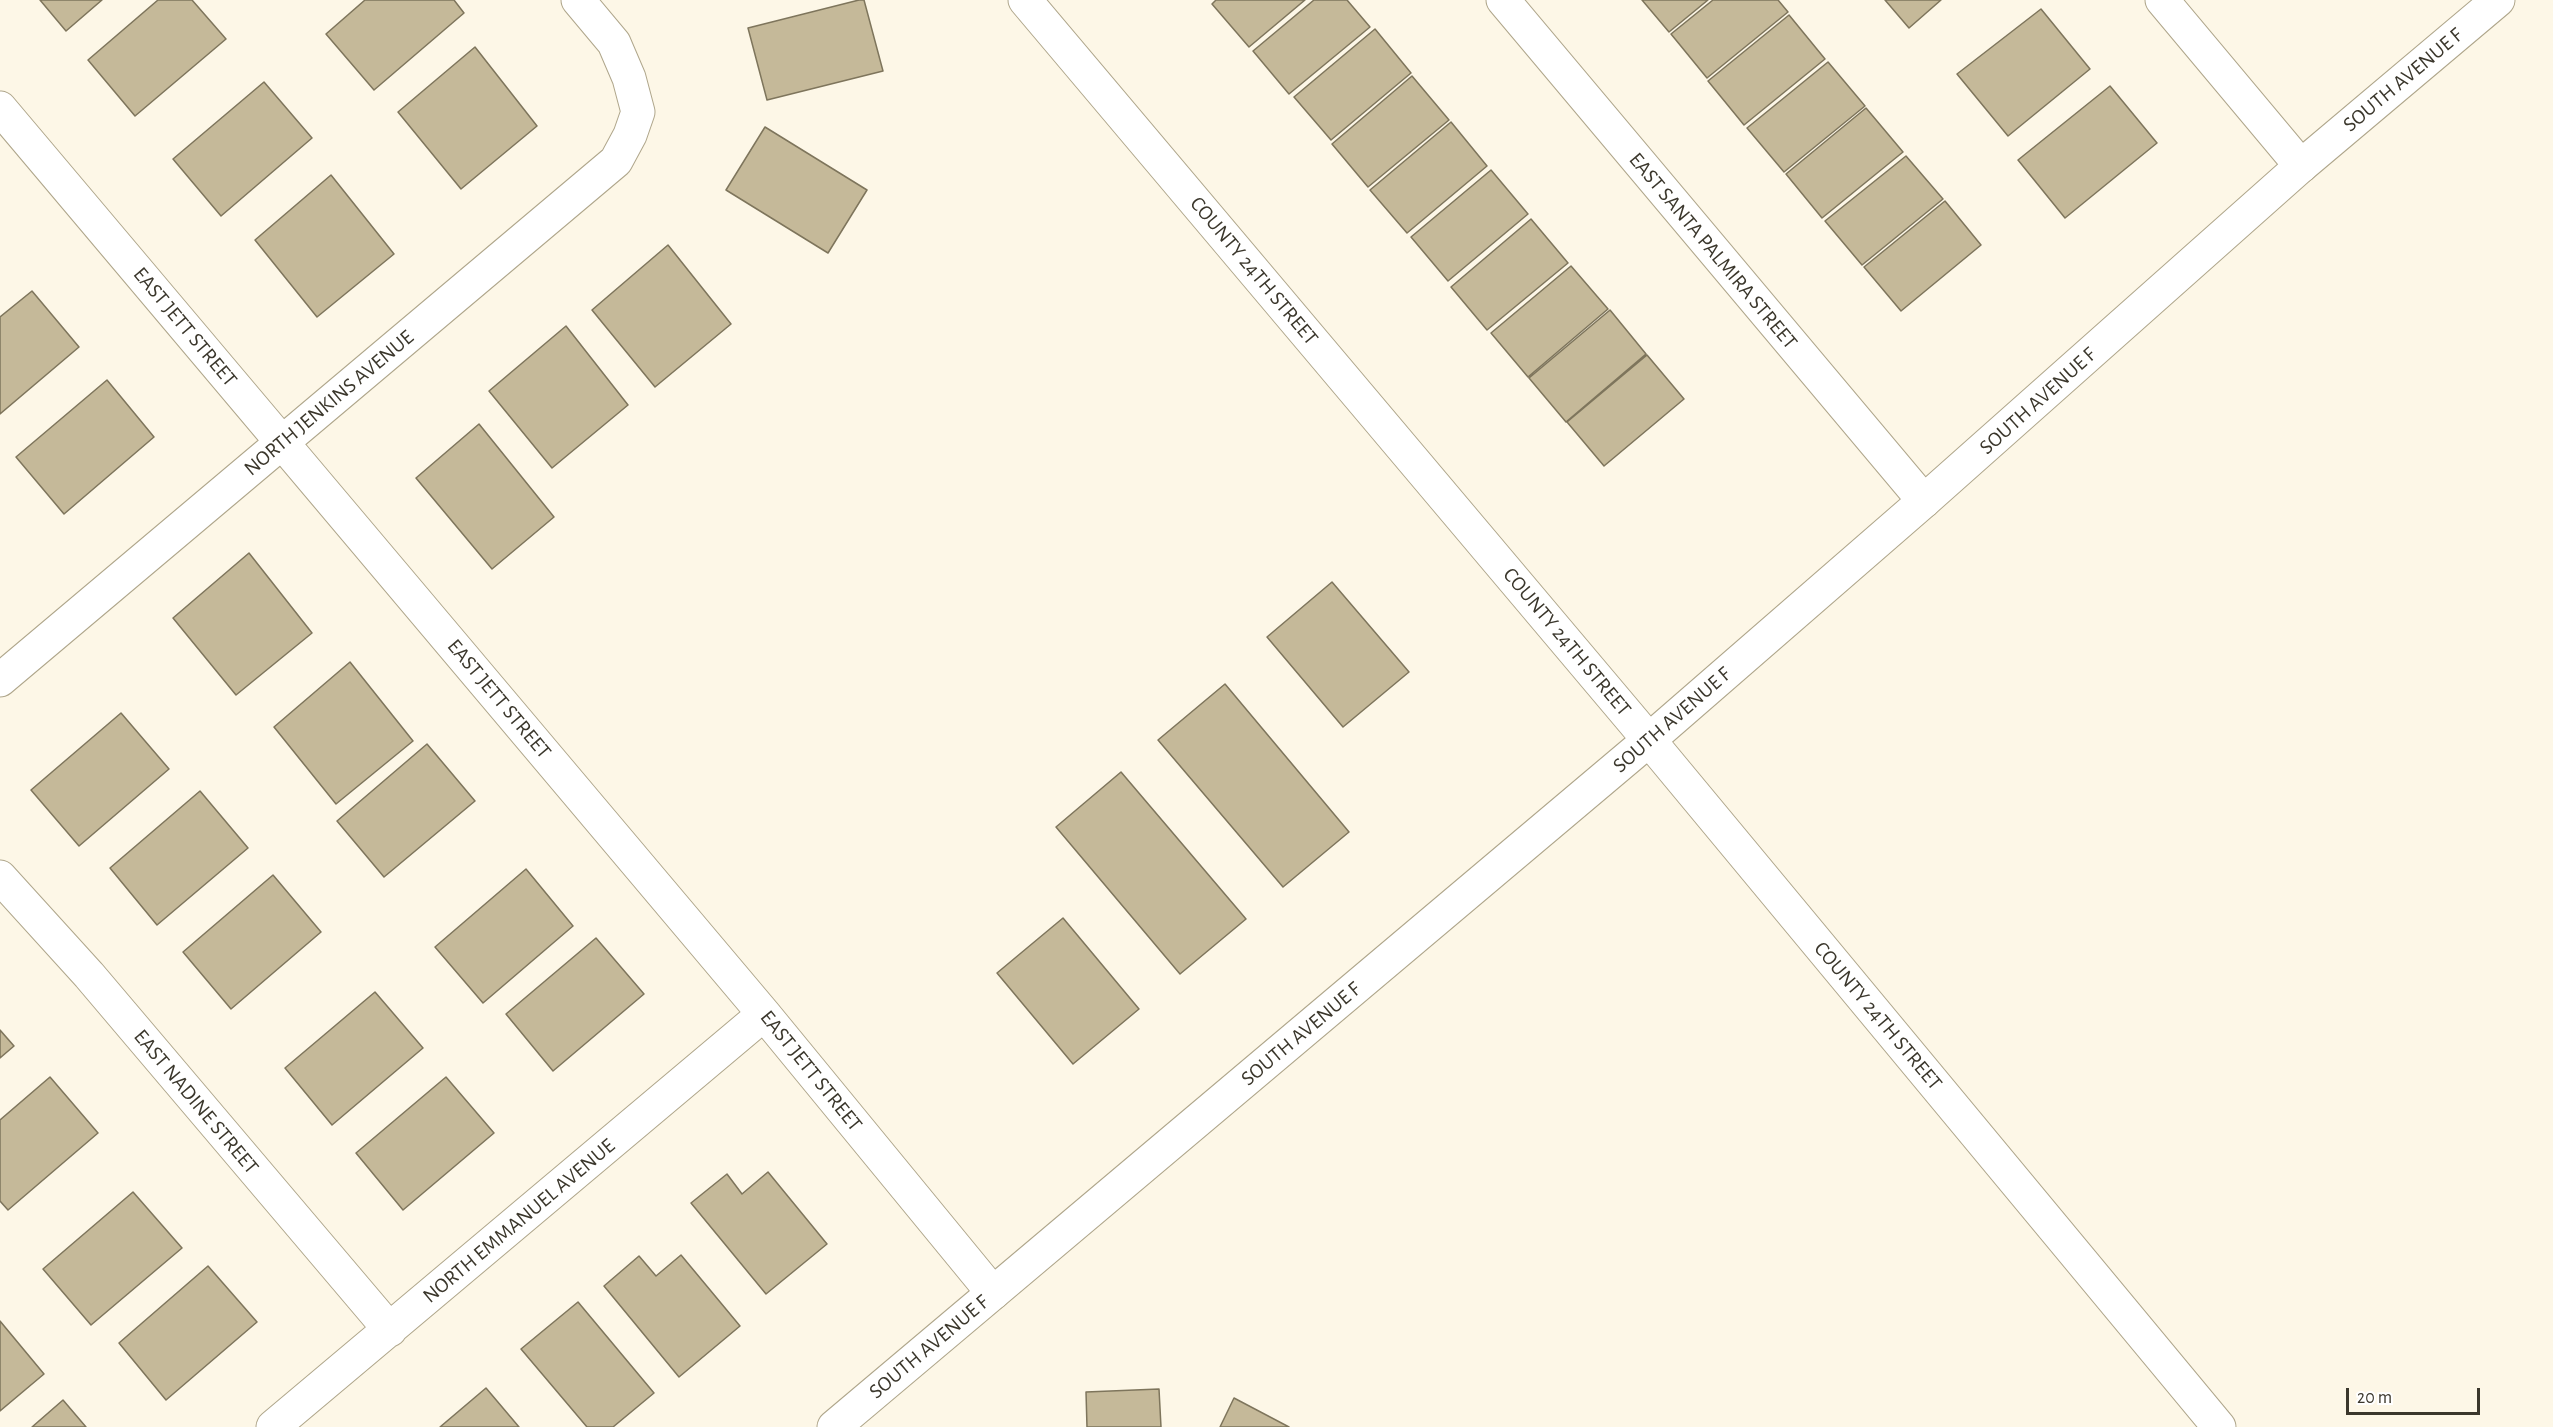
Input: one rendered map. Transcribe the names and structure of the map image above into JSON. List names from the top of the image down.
{
  "streets": {
    "street": [
      "SOUTH AVENUE F",
      "EAST SANTA PALMIRA STREET",
      "COUNTY 24TH STREET",
      "EAST JETT STREET",
      "NORTH JENKINS AVENUE",
      "EAST NADINE STREET",
      "NORTH EMMANUEL AVENUE"
    ]
  },
  "crossings": [
    ["SOUTH AVENUE F", "EAST SANTA PALMIRA STREET"],
    ["SOUTH AVENUE F", "COUNTY 24TH STREET"],
    ["SOUTH AVENUE F", "EAST JETT STREET"],
    ["EAST JETT STREET", "NORTH JENKINS AVENUE"],
    ["EAST JETT STREET", "NORTH EMMANUEL AVENUE"],
    ["EAST NADINE STREET", "NORTH EMMANUEL AVENUE"]
  ],
  "scale_bar": "20 m"
}
